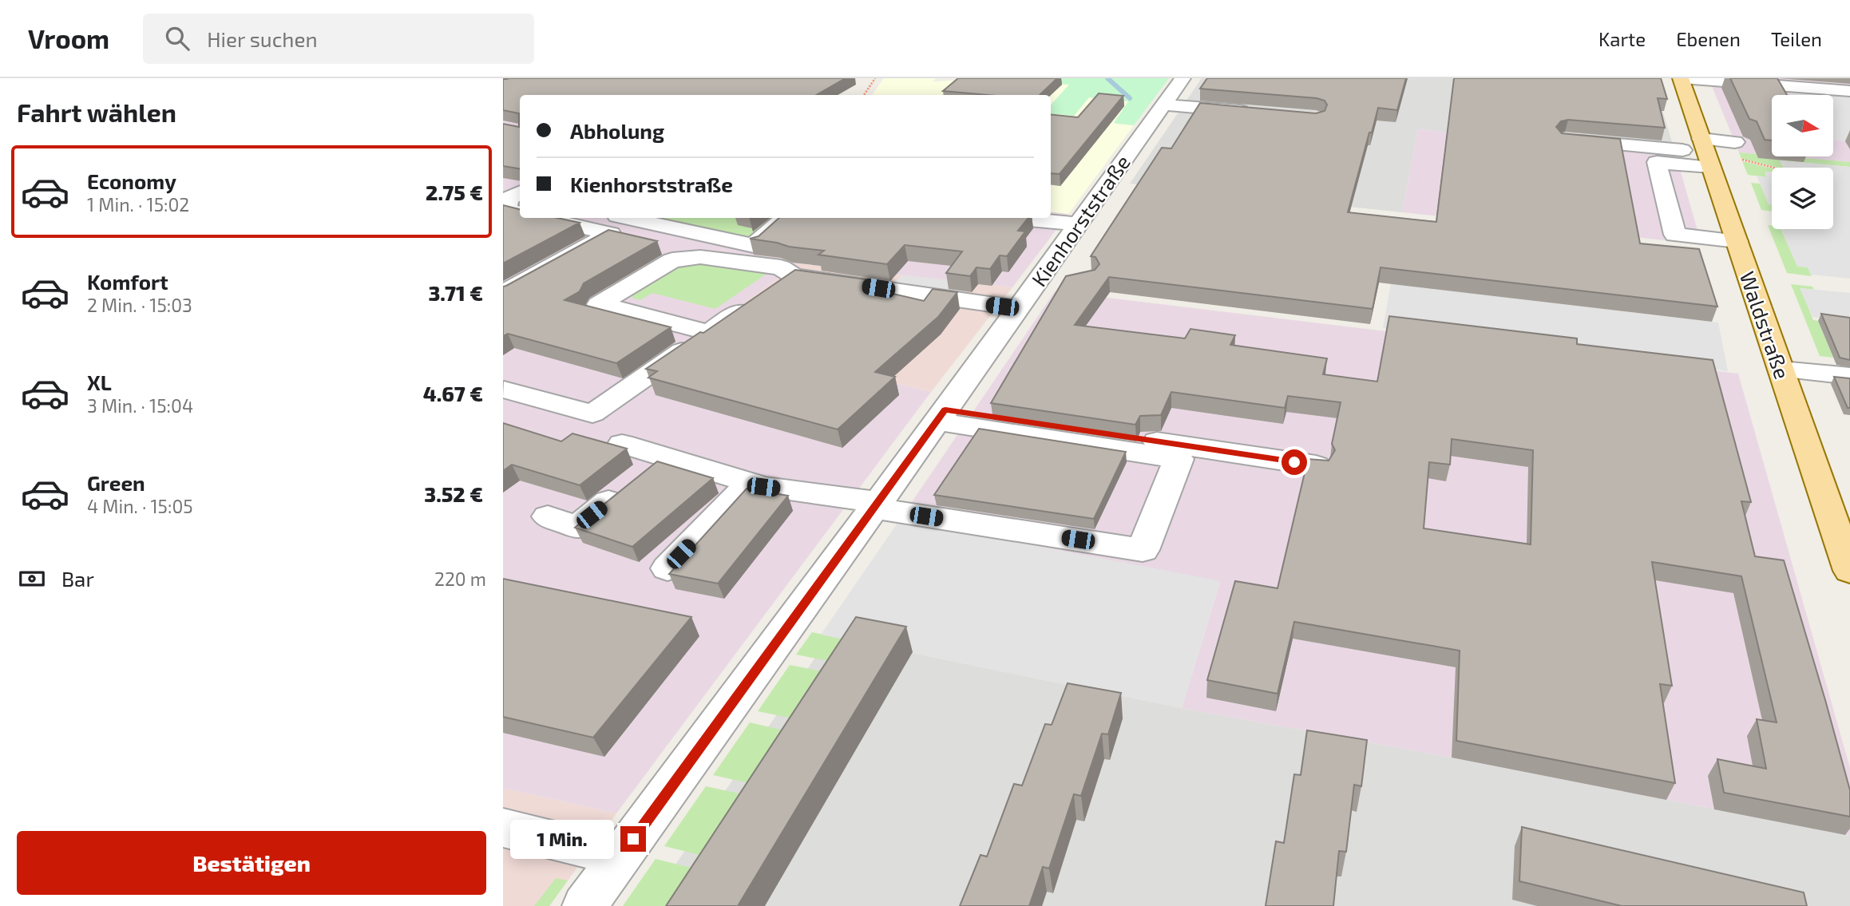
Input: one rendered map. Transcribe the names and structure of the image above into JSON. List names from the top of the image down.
{
  "streets": {
    "main road": ["Waldstraße"],
    "street": ["Kienhorststraße"]
  },
  "north": "right",
  "page": {
    "header": "Vroom",
    "search": "Hier suchen",
    "nav": ["Karte", "Ebenen", "Teilen"],
    "heading": "Fahrt wählen",
    "banner": ["Abholung", "Kienhorststraße"],
    "list": [
      {
        "name": "Economy",
        "note": "1 Min. · 15:02",
        "value": "2.75 €"
      },
      {
        "name": "Komfort",
        "note": "2 Min. · 15:03",
        "value": "3.71 €"
      },
      {
        "name": "XL",
        "note": "3 Min. · 15:04",
        "value": "4.67 €"
      },
      {
        "name": "Green",
        "note": "4 Min. · 15:05",
        "value": "3.52 €"
      }
    ],
    "pay": ["Bar", "220 m"],
    "buttons": "Bestätigen",
    "bubble": "1 Min."
  }
}
